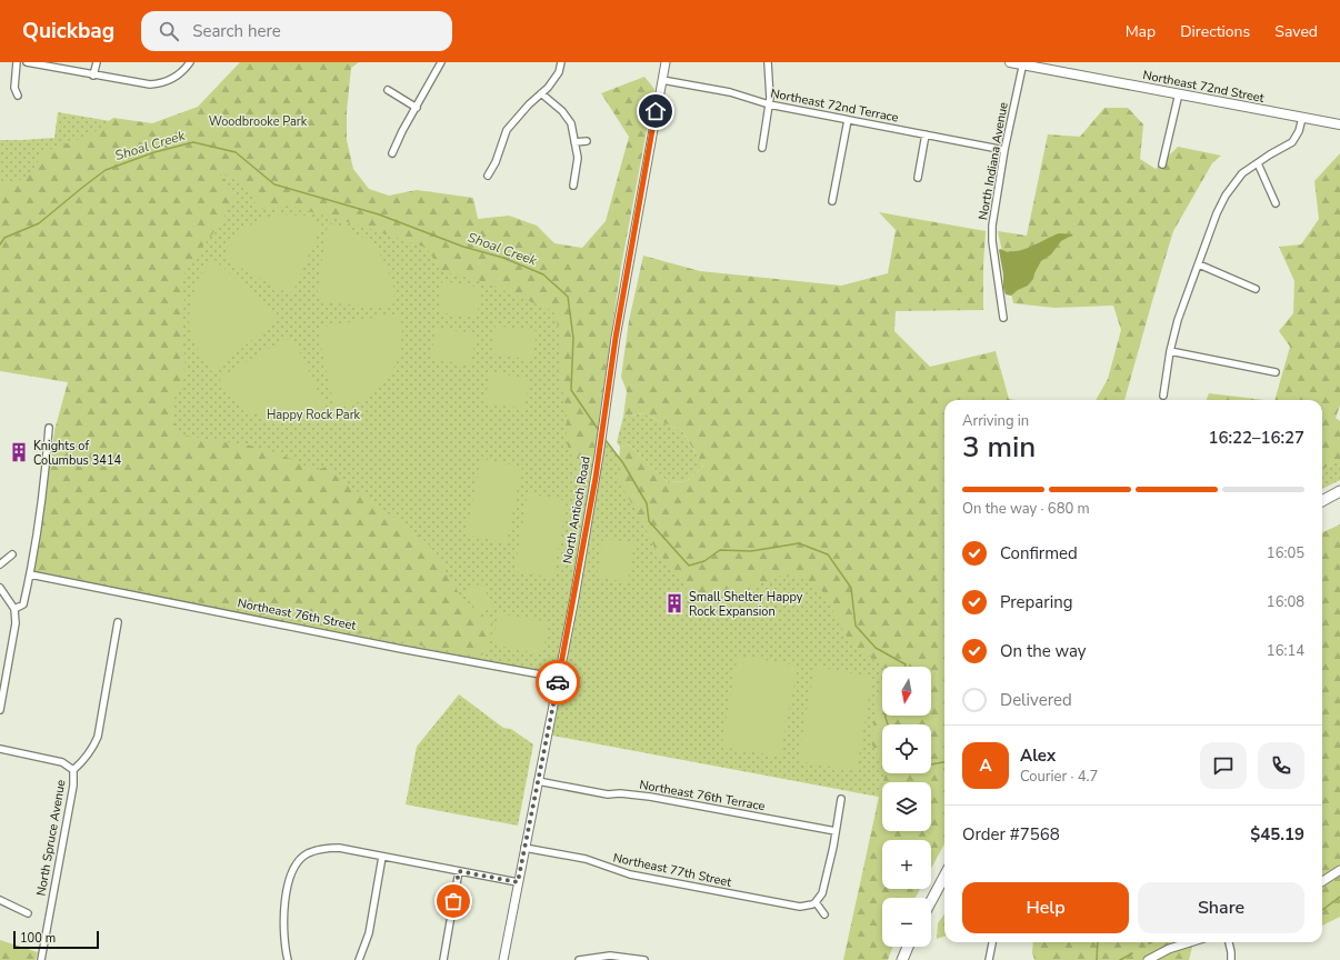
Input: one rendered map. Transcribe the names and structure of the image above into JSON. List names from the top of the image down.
{
  "streets": {
    "main road": ["Northeast 72nd Street"],
    "street": [
      "Northeast 72nd Terrace",
      "North Indiana Avenue",
      "North Antioch Road",
      "Northeast 76th Street",
      "Northeast 76th Terrace",
      "North Spruce Avenue",
      "Northeast 77th Street"
    ]
  },
  "crossings": [
    ["Northeast 72nd Street", "North Indiana Avenue"],
    ["Northeast 72nd Terrace", "North Indiana Avenue"],
    ["Northeast 72nd Terrace", "North Antioch Road"],
    ["North Antioch Road", "Northeast 76th Street"],
    ["North Antioch Road", "Northeast 76th Terrace"],
    ["North Antioch Road", "Northeast 77th Street"]
  ],
  "water": ["Shoal Creek"],
  "parks": ["Woodbrooke Park", "Happy Rock Park"],
  "places": {
    "building": ["Knights of Columbus 3414", "Small Shelter Happy Rock Expansion"]
  },
  "scale_bar": "100 m",
  "north": "bottom",
  "page": {
    "header": "Quickbag",
    "search": "Search here",
    "nav": ["Map", "Directions", "Saved"],
    "heading": ["3 min", "Arriving in", "16:22–16:27"],
    "panel": [
      "Alex",
      "Courier · 4.7",
      "Order #7568",
      "$45.19"
    ],
    "bar": "On the way · 680 m",
    "list": [
      ["Confirmed", "16:05"],
      ["Preparing", "16:08"],
      ["On the way", "16:14"],
      "Delivered"
    ],
    "map_buttons": ["+", "−"],
    "round": "A",
    "buttons": ["Help", "Share"],
    "scale": "100 m"
  }
}
